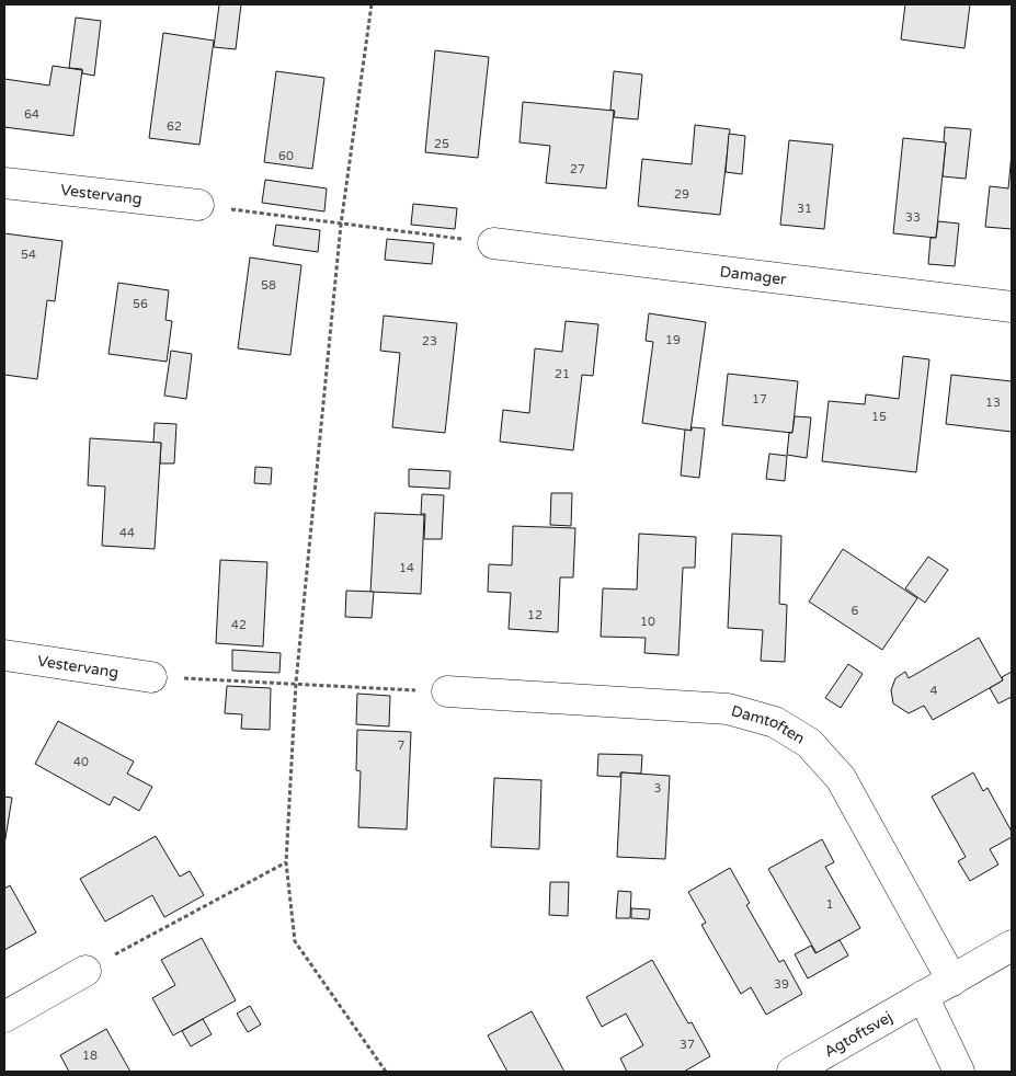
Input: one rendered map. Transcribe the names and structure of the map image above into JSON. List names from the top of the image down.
{
  "streets": {
    "street": [
      "Vestervang",
      "Damager",
      "Damtoften",
      "Agtoftsvej"
    ]
  },
  "crossings": [
    ["Damtoften", "Agtoftsvej"]
  ],
  "house_numbers": [
    "64",
    "62",
    "25",
    "60",
    "27",
    "29",
    "31",
    "33",
    "54",
    "58",
    "56",
    "19",
    "23",
    "21",
    "17",
    "13",
    "15",
    "44",
    "14",
    "6",
    "12",
    "10",
    "42",
    "4",
    "7",
    "40",
    "3",
    "1",
    "39",
    "37",
    "18"
  ]
}
